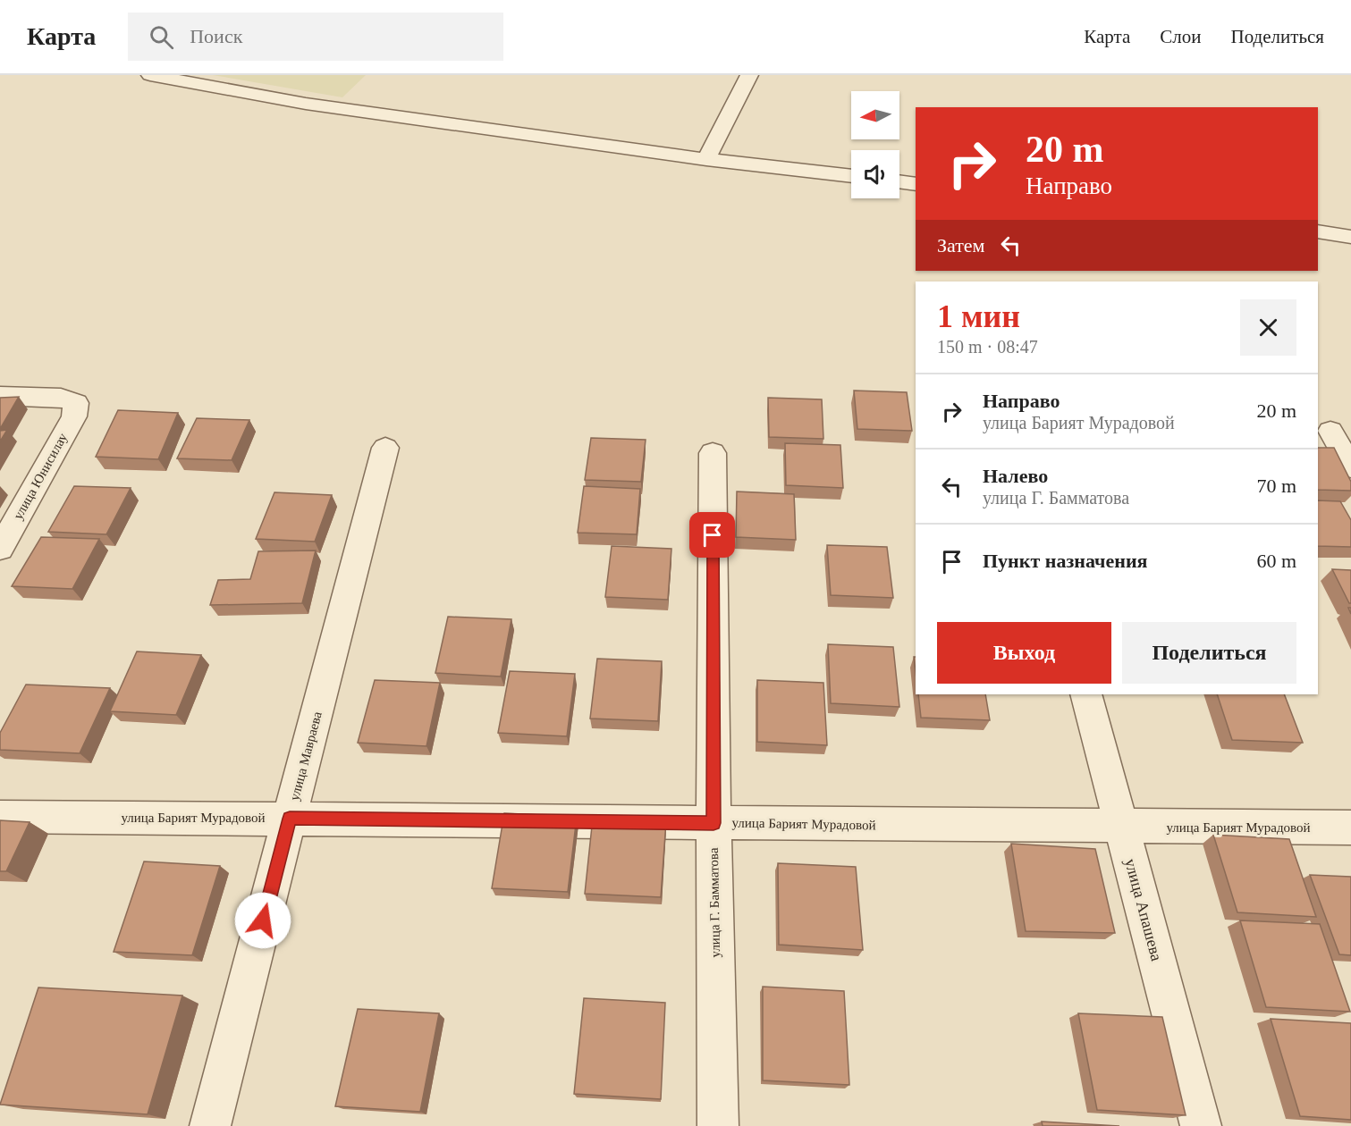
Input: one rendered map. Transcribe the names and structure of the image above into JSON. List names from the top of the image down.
{
  "streets": {
    "street": [
      "улица Юнисилау",
      "улица Мавраева",
      "улица Барият Мурадовой",
      "улица Г. Бамматова",
      "улица Апашева"
    ]
  },
  "crossings": [
    ["улица Мавраева", "улица Барият Мурадовой"],
    ["улица Барият Мурадовой", "улица Г. Бамматова"],
    ["улица Барият Мурадовой", "улица Апашева"]
  ],
  "north": "left",
  "page": {
    "header": "Карта",
    "search": "Поиск",
    "nav": ["Карта", "Слои", "Поделиться"],
    "turn": ["20 m", "Направо"],
    "then": "Затем",
    "heading": ["1 мин", "150 m · 08:47"],
    "list": [
      {
        "name": "Направо",
        "note": "улица Барият Мурадовой",
        "value": "20 m"
      },
      {
        "name": "Налево",
        "note": "улица Г. Бамматова",
        "value": "70 m"
      },
      {
        "name": "Пункт назначения",
        "value": "60 m"
      }
    ],
    "buttons": ["Выход", "Поделиться"]
  }
}
